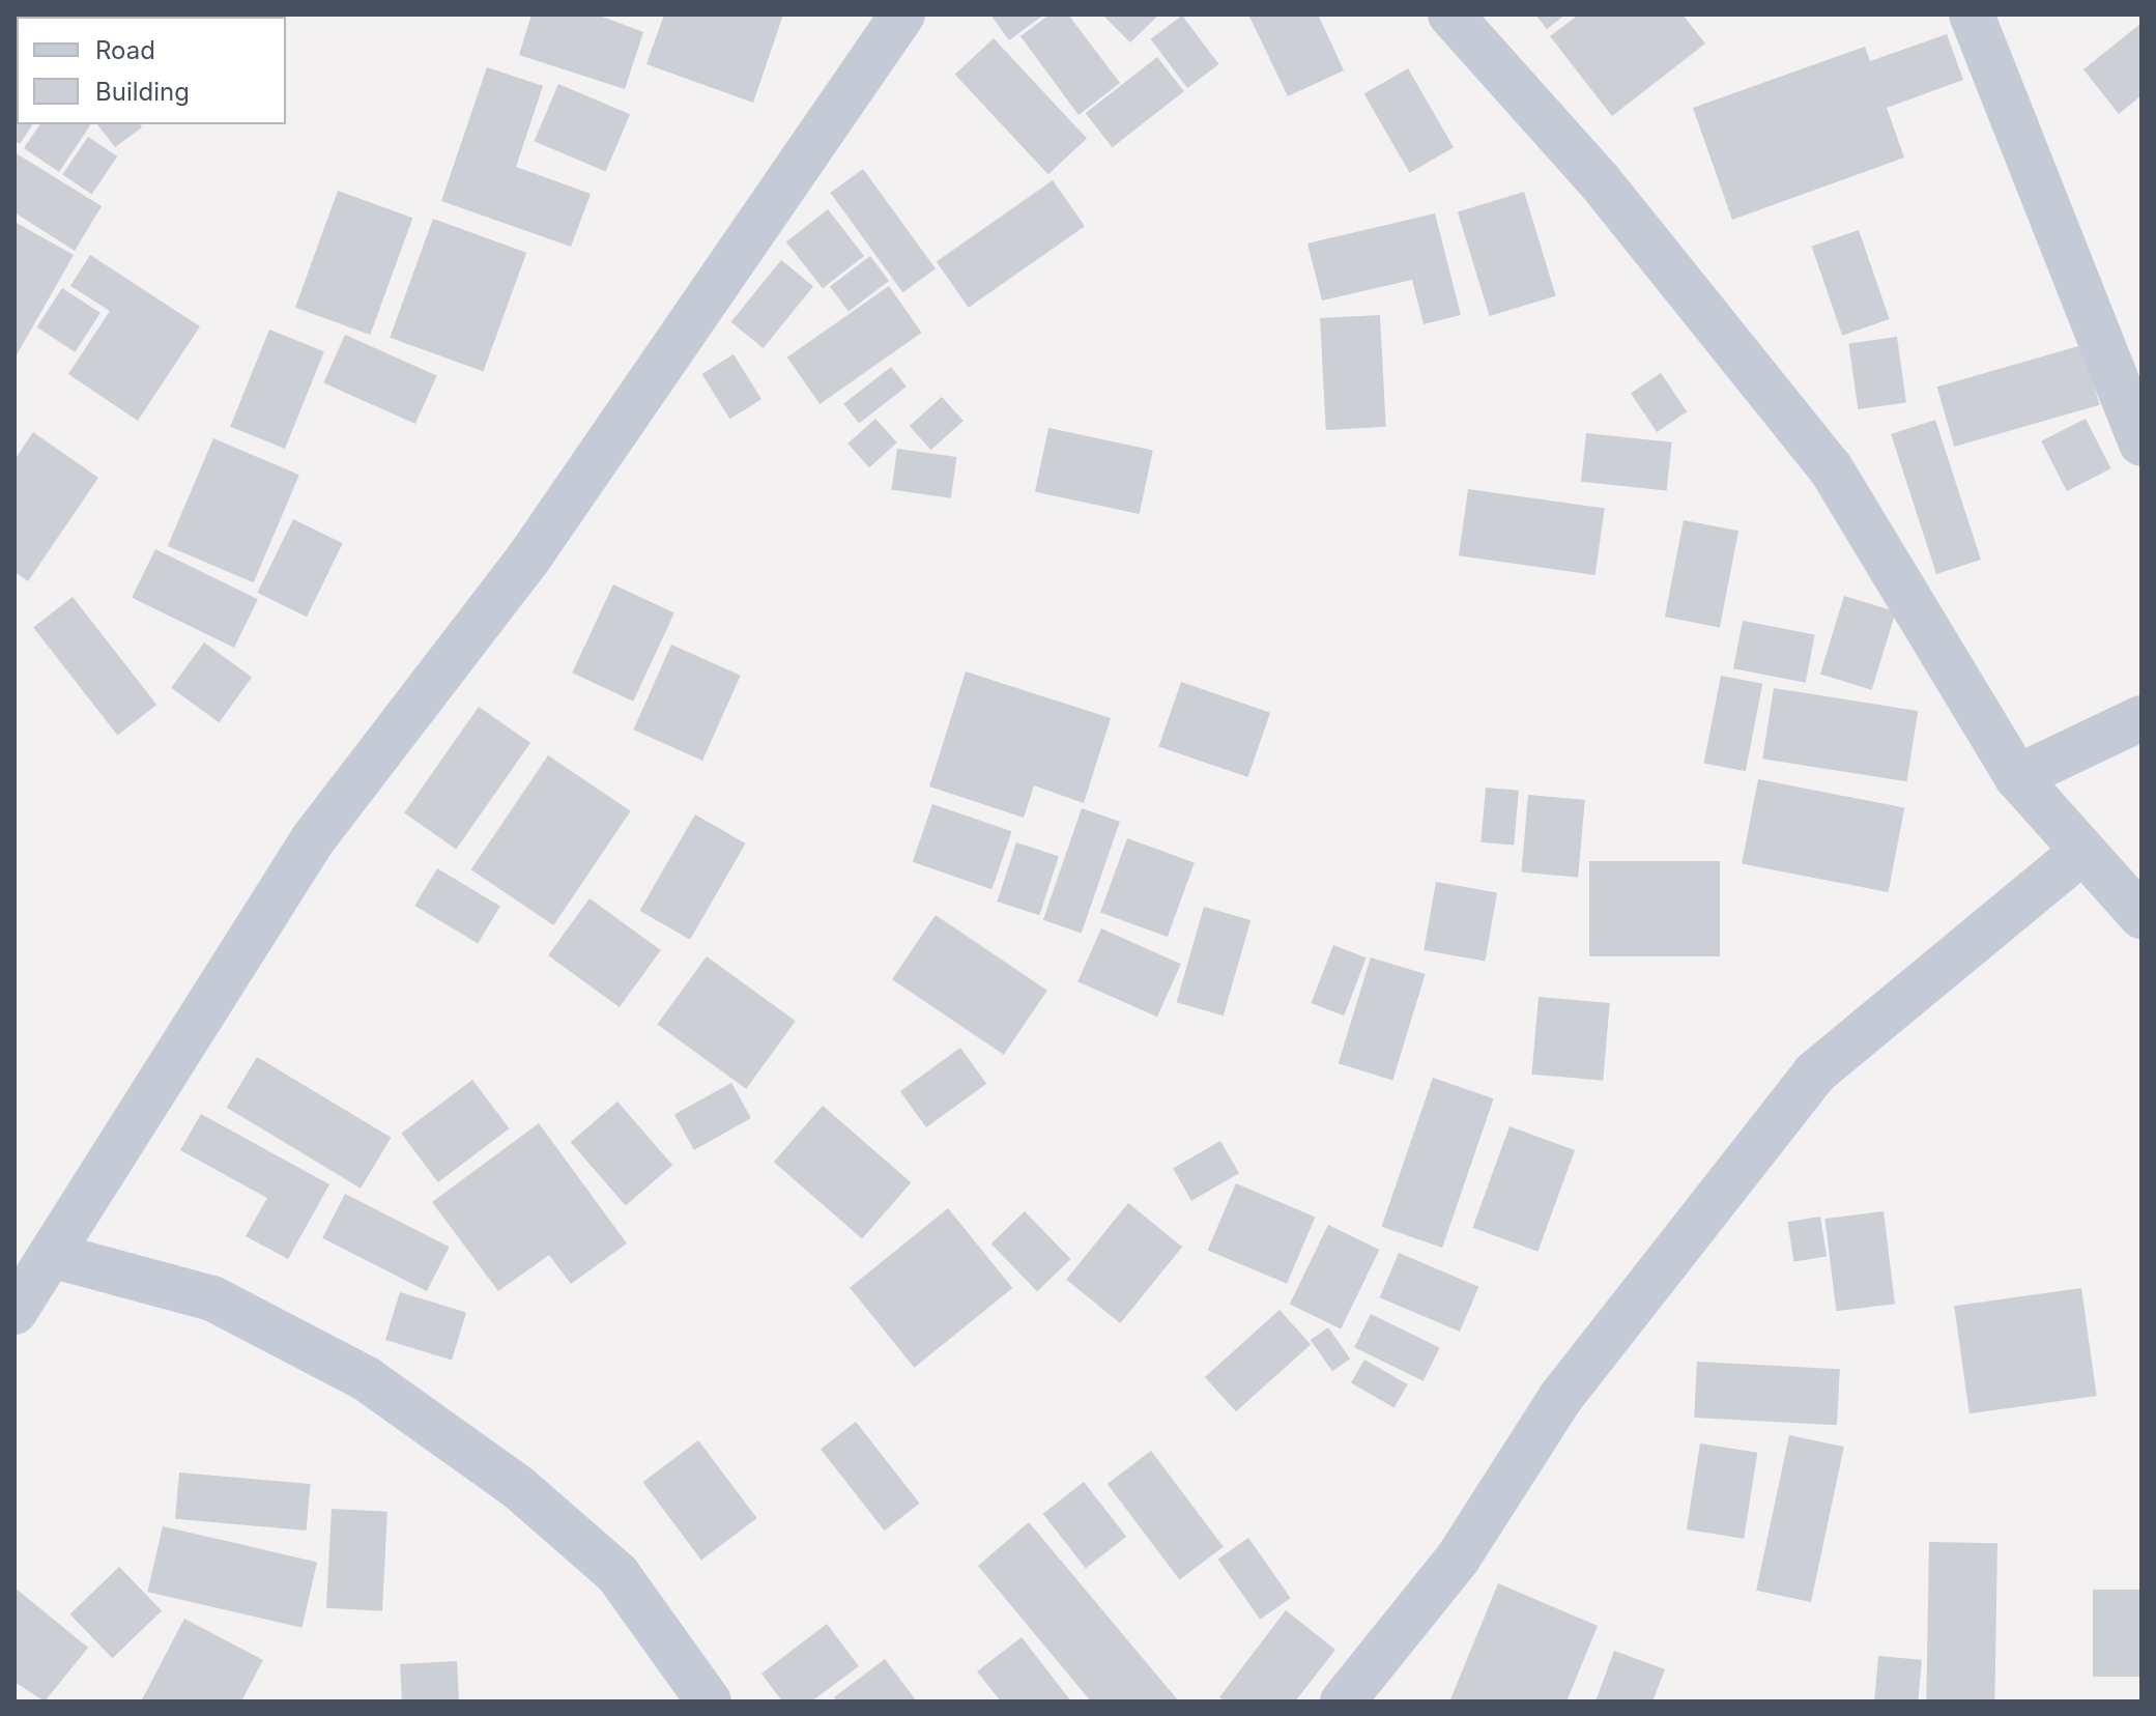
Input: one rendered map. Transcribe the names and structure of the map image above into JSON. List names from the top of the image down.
{
  "legend": ["Road", "Building"]
}
